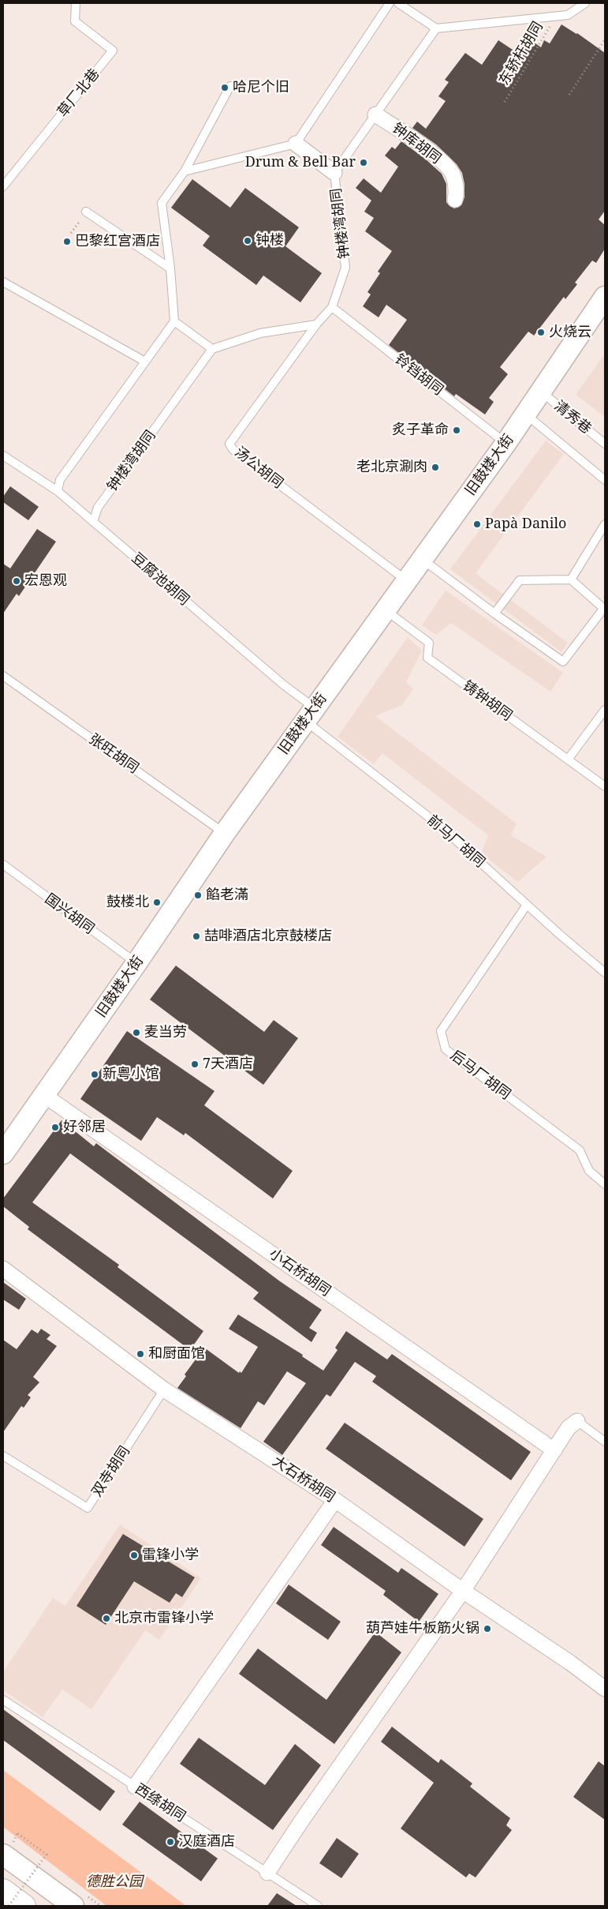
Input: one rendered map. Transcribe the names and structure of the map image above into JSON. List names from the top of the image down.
{
  "streets": {
    "main road": ["旧鼓楼大街"],
    "street": ["钟库胡同", "小石桥胡同", "大石桥胡同"],
    "lane": [
      "草厂北巷",
      "钟楼湾胡同",
      "铃铛胡同",
      "清秀巷",
      "汤公胡同",
      "豆腐池胡同",
      "铸钟胡同",
      "张旺胡同",
      "前马厂胡同",
      "国兴胡同",
      "后马厂胡同",
      "双寺胡同",
      "西绦胡同"
    ],
    "path": ["东轿杆胡同"]
  },
  "crossings": [
    ["钟库胡同", "钟楼湾胡同"],
    ["钟楼湾胡同", "铃铛胡同"],
    ["钟楼湾胡同", "汤公胡同"],
    ["钟楼湾胡同", "豆腐池胡同"],
    ["铃铛胡同", "旧鼓楼大街"],
    ["清秀巷", "旧鼓楼大街"],
    ["旧鼓楼大街", "汤公胡同"],
    ["旧鼓楼大街", "豆腐池胡同"],
    ["旧鼓楼大街", "铸钟胡同"],
    ["旧鼓楼大街", "张旺胡同"],
    ["旧鼓楼大街", "前马厂胡同"],
    ["旧鼓楼大街", "国兴胡同"],
    ["旧鼓楼大街", "小石桥胡同"],
    ["豆腐池胡同", "前马厂胡同"],
    ["前马厂胡同", "后马厂胡同"],
    ["双寺胡同", "大石桥胡同"]
  ],
  "parks": ["德胜公园"],
  "places": [
    "哈尼个旧",
    "Drum & Bell Bar",
    "钟楼",
    "巴黎红宫酒店",
    "火烧云",
    "炙子革命",
    "老北京涮肉",
    "Papà Danilo",
    "宏恩观",
    "餡老滿",
    "鼓楼北",
    "喆啡酒店北京鼓楼店",
    "麦当劳",
    "7天酒店",
    "新粤小馆",
    "好邻居",
    "和厨面馆",
    "雷锋小学",
    "北京市雷锋小学",
    "葫芦娃牛板筋火锅",
    "汉庭酒店"
  ]
}
